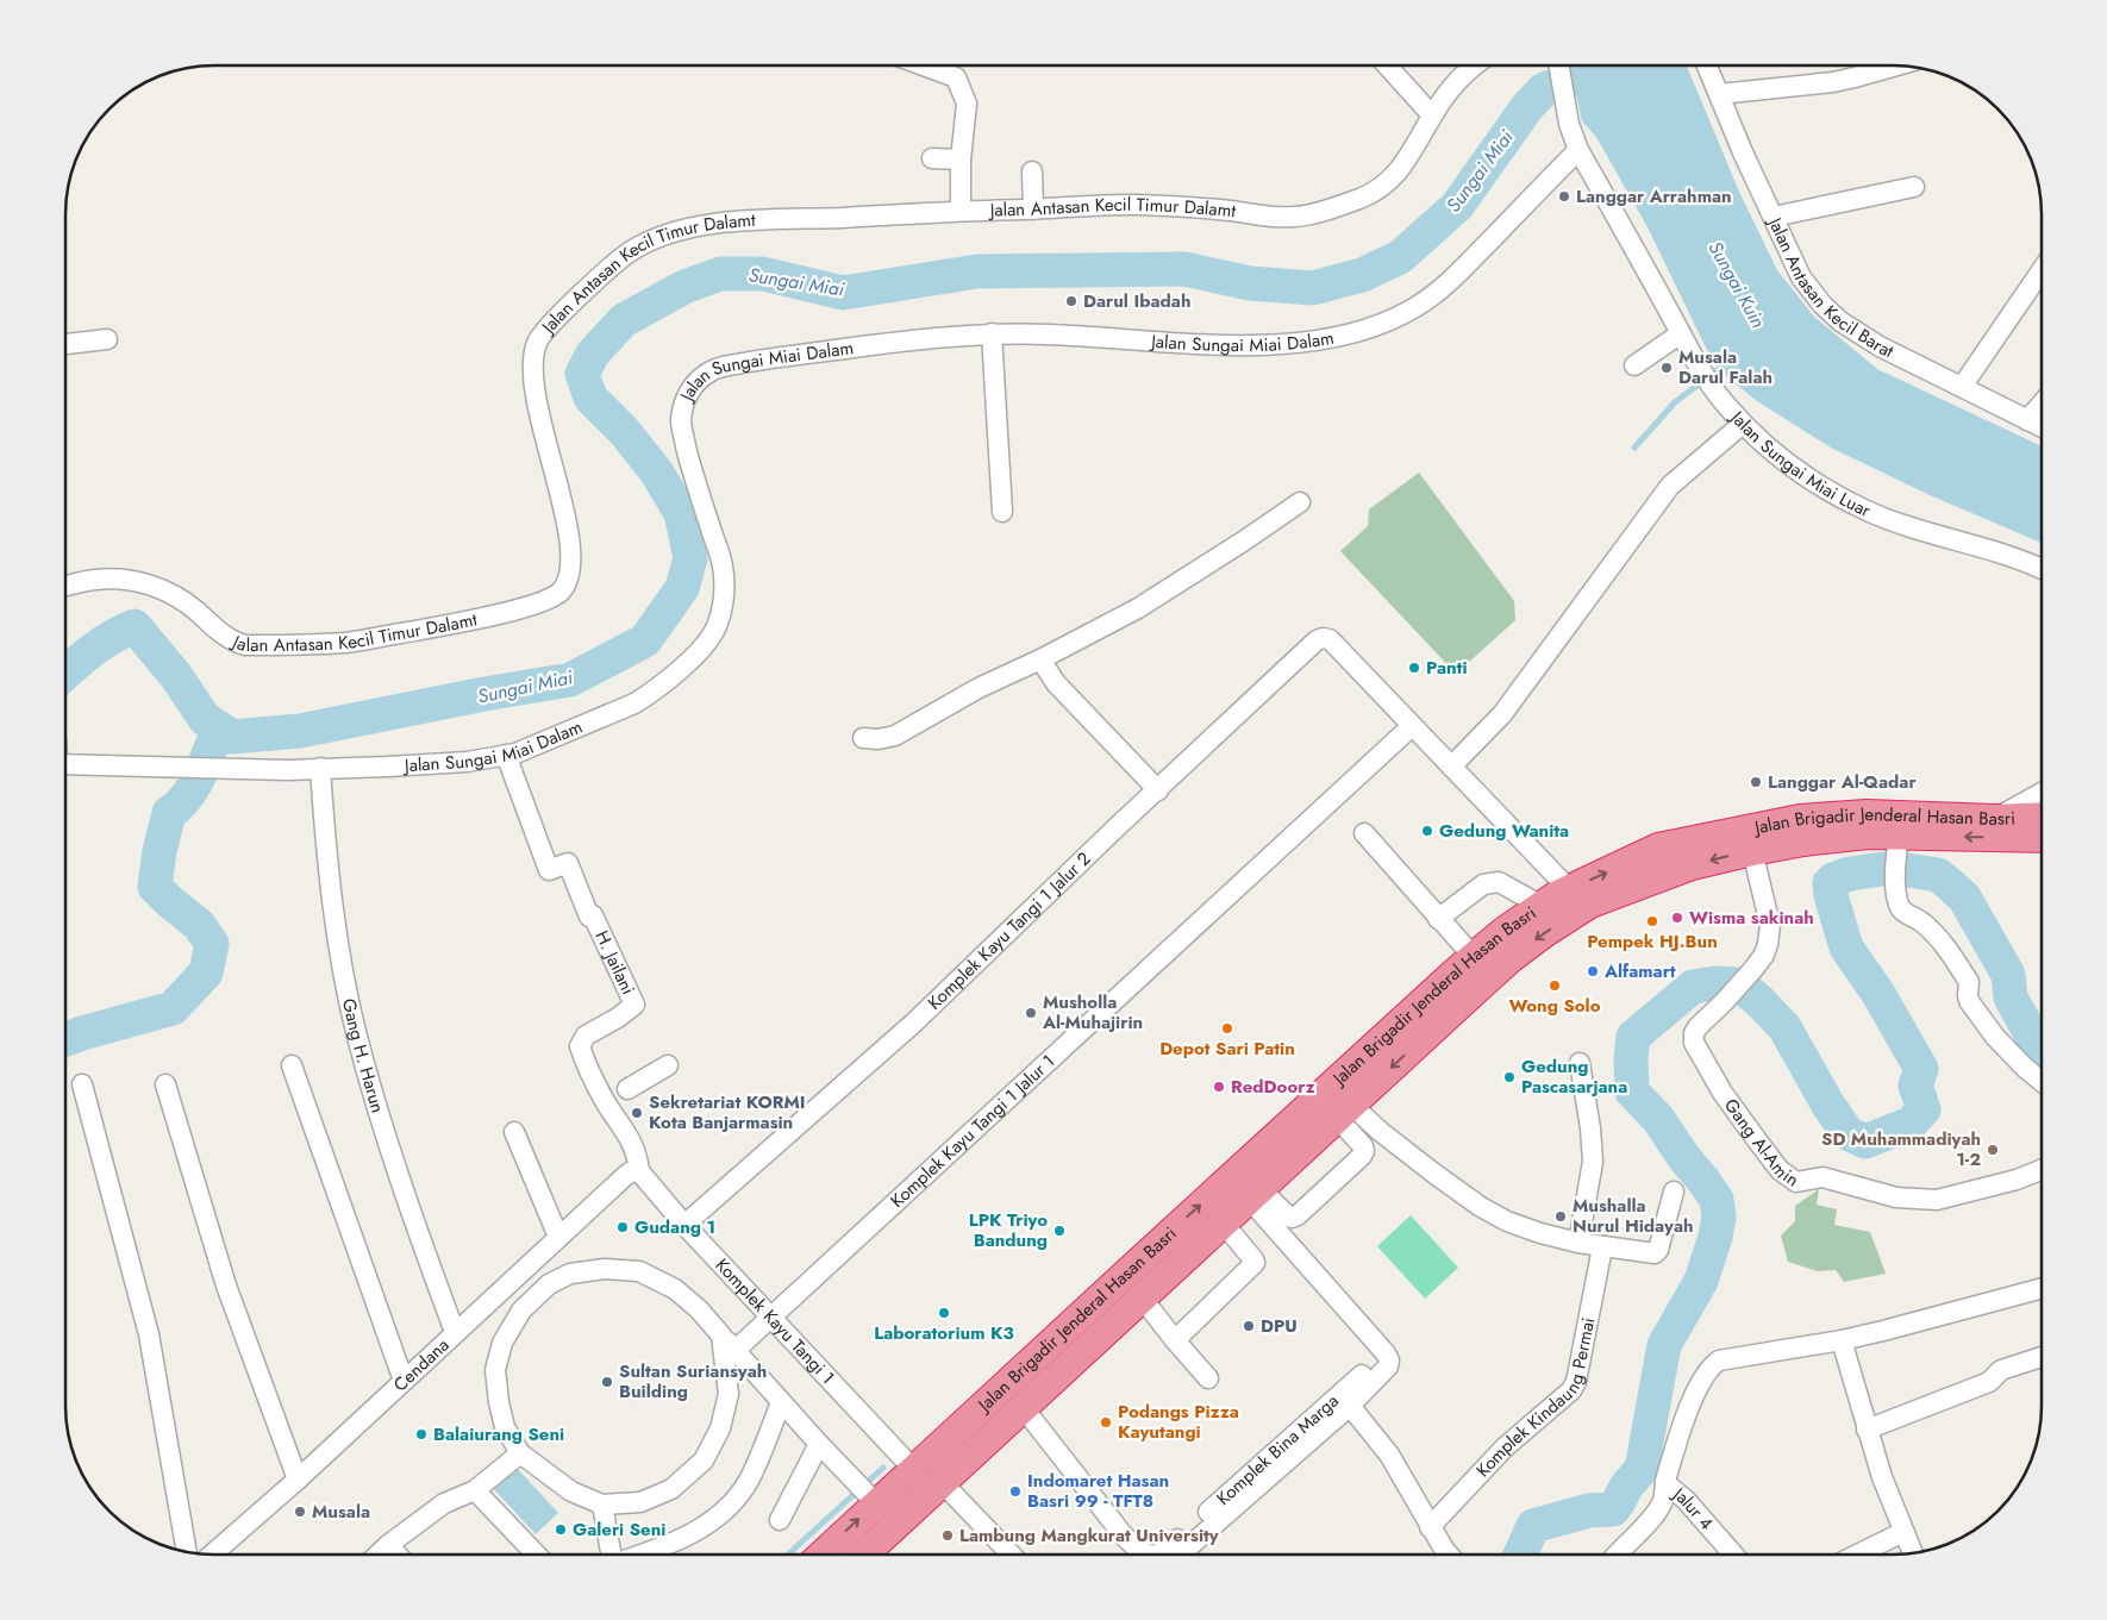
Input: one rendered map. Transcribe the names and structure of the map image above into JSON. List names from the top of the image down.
{
  "streets": {
    "highway": ["Jalan Brigadir Jenderal Hasan Basri"],
    "street": [
      "Jalan Antasan Kecil Timur Dalamt",
      "Jalan Antasan Kecil Barat",
      "Jalan Sungai Miai Dalam",
      "Jalan Sungai Miai Luar",
      "Komplek Kayu Tangi 1 Jalur 2",
      "H. Jailani",
      "Gang H. Harun",
      "Komplek Kayu Tangi 1 Jalur 1",
      "Gang Al-Amin",
      "Komplek Kayu Tangi 1",
      "Cendana",
      "Komplek Kindaung Permai",
      "Komplek Bina Marga",
      "Jalur 4"
    ]
  },
  "crossings": [
    ["Jalan Sungai Miai Dalam", "Jalan Sungai Miai Luar"],
    ["Jalan Sungai Miai Dalam", "H. Jailani"],
    ["Jalan Sungai Miai Dalam", "Gang H. Harun"],
    ["Jalan Brigadir Jenderal Hasan Basri", "Gang Al-Amin"],
    ["Jalan Brigadir Jenderal Hasan Basri", "Komplek Kayu Tangi 1"],
    ["Jalan Brigadir Jenderal Hasan Basri", "Komplek Bina Marga"],
    ["Komplek Kayu Tangi 1 Jalur 2", "Komplek Kayu Tangi 1 Jalur 1"],
    ["Komplek Kayu Tangi 1 Jalur 2", "Komplek Kayu Tangi 1"],
    ["H. Jailani", "Komplek Kayu Tangi 1"],
    ["H. Jailani", "Cendana"],
    ["Gang H. Harun", "Cendana"],
    ["Komplek Kayu Tangi 1 Jalur 1", "Komplek Kayu Tangi 1"],
    ["Komplek Kayu Tangi 1", "Cendana"]
  ],
  "water": ["Sungai Miai", "Sungai Kuin"],
  "places": [
    "Langgar Arrahman",
    "Darul Ibadah",
    "Musala Darul Falah",
    "Panti",
    "Langgar Al-Qadar",
    "Gedung Wanita",
    "Wisma sakinah",
    "Pempek HJ.Bun",
    "Alfamart",
    "Wong Solo",
    "Musholla Al-Muhajirin",
    "Depot Sari Patin",
    "Gedung Pascasarjana",
    "RedDoorz",
    "Sekretariat KORMI Kota Banjarmasin",
    "SD Muhammadiyah 1-2",
    "Mushalla Nurul Hidayah",
    "Gudang 1",
    "LPK Triyo Bandung",
    "Laboratorium K3",
    "DPU",
    "Sultan Suriansyah Building",
    "Podangs Pizza Kayutangi",
    "Balaiurang Seni",
    "Indomaret Hasan Basri 99 - TFT8",
    "Musala",
    "Galeri Seni",
    "Lambung Mangkurat University"
  ]
}
